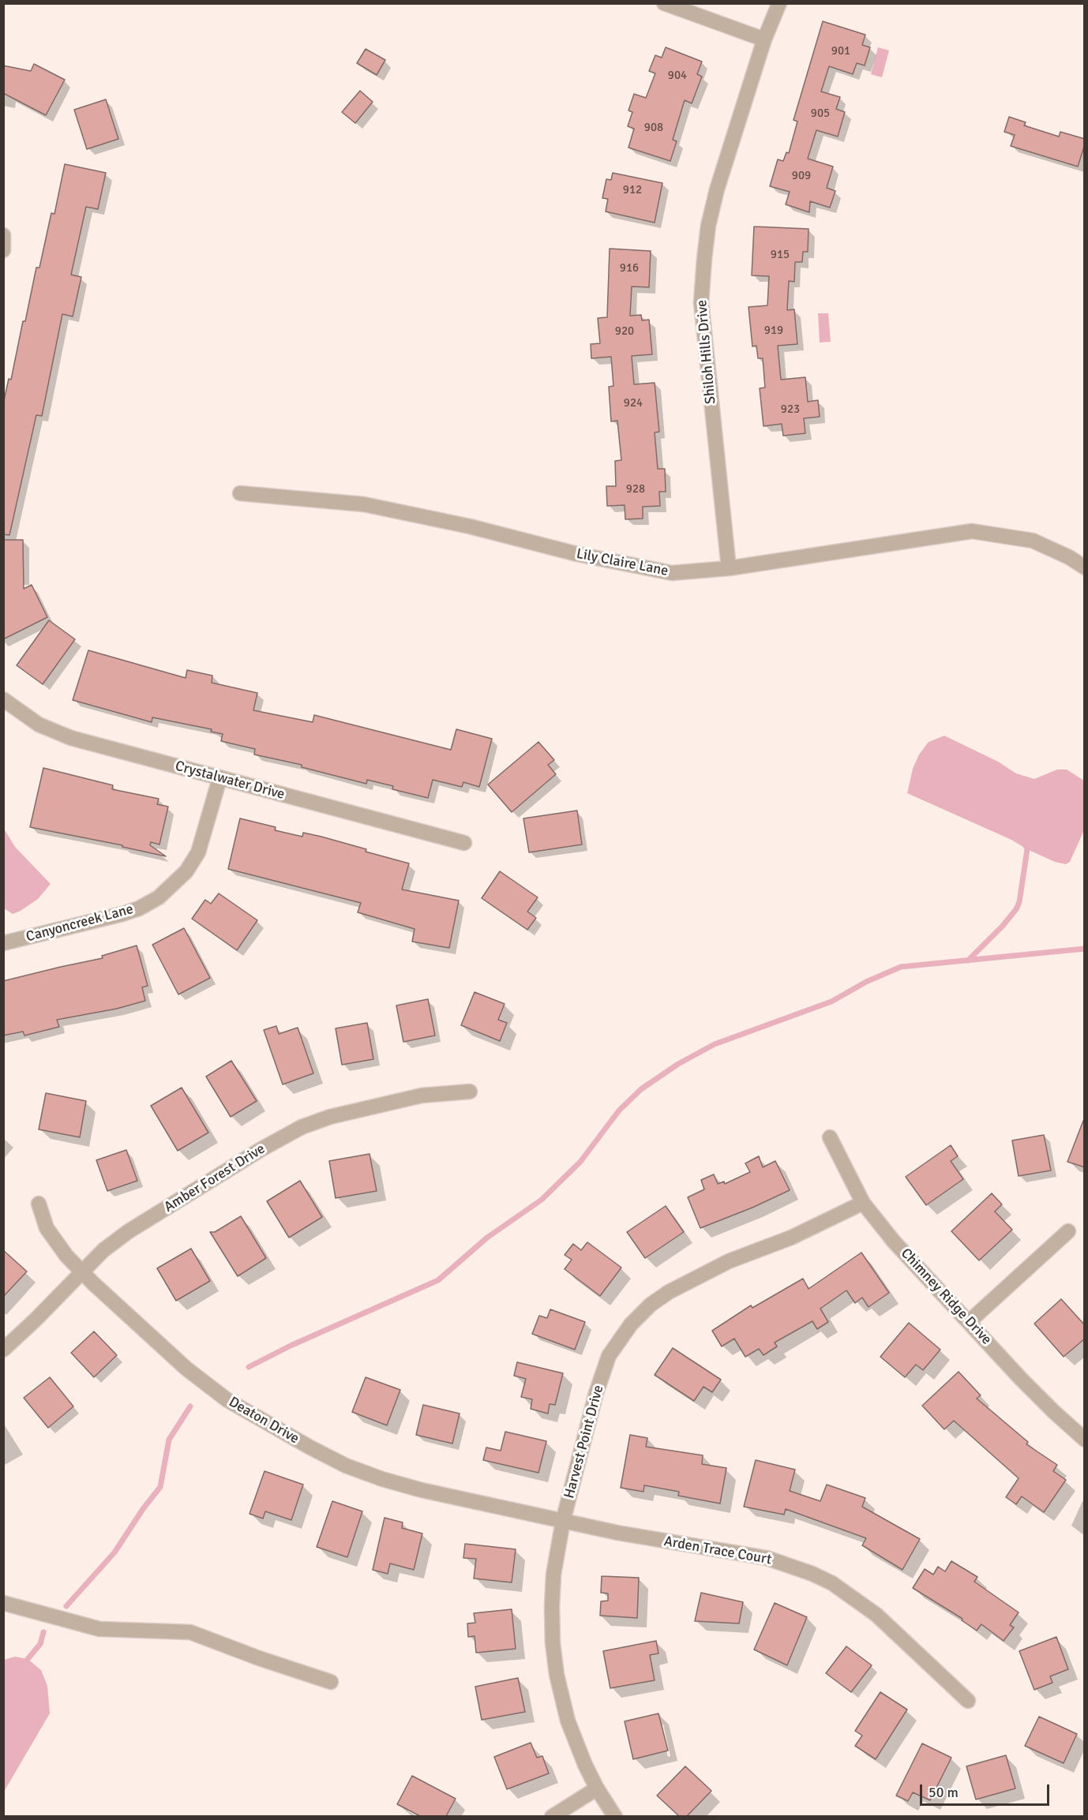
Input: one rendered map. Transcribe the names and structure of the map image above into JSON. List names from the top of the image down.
{
  "streets": {
    "street": [
      "Shiloh Hills Drive",
      "Lily Claire Lane",
      "Crystalwater Drive",
      "Canyoncreek Lane",
      "Amber Forest Drive",
      "Chimney Ridge Drive",
      "Deaton Drive",
      "Harvest Point Drive",
      "Arden Trace Court"
    ]
  },
  "crossings": [
    ["Shiloh Hills Drive", "Lily Claire Lane"],
    ["Crystalwater Drive", "Canyoncreek Lane"],
    ["Amber Forest Drive", "Deaton Drive"],
    ["Chimney Ridge Drive", "Harvest Point Drive"],
    ["Deaton Drive", "Harvest Point Drive"],
    ["Deaton Drive", "Arden Trace Court"],
    ["Harvest Point Drive", "Arden Trace Court"]
  ],
  "house_numbers": [
    "901",
    "904",
    "905",
    "908",
    "909",
    "912",
    "915",
    "916",
    "919",
    "920",
    "924",
    "923",
    "928"
  ],
  "scale_bar": "50 m"
}
